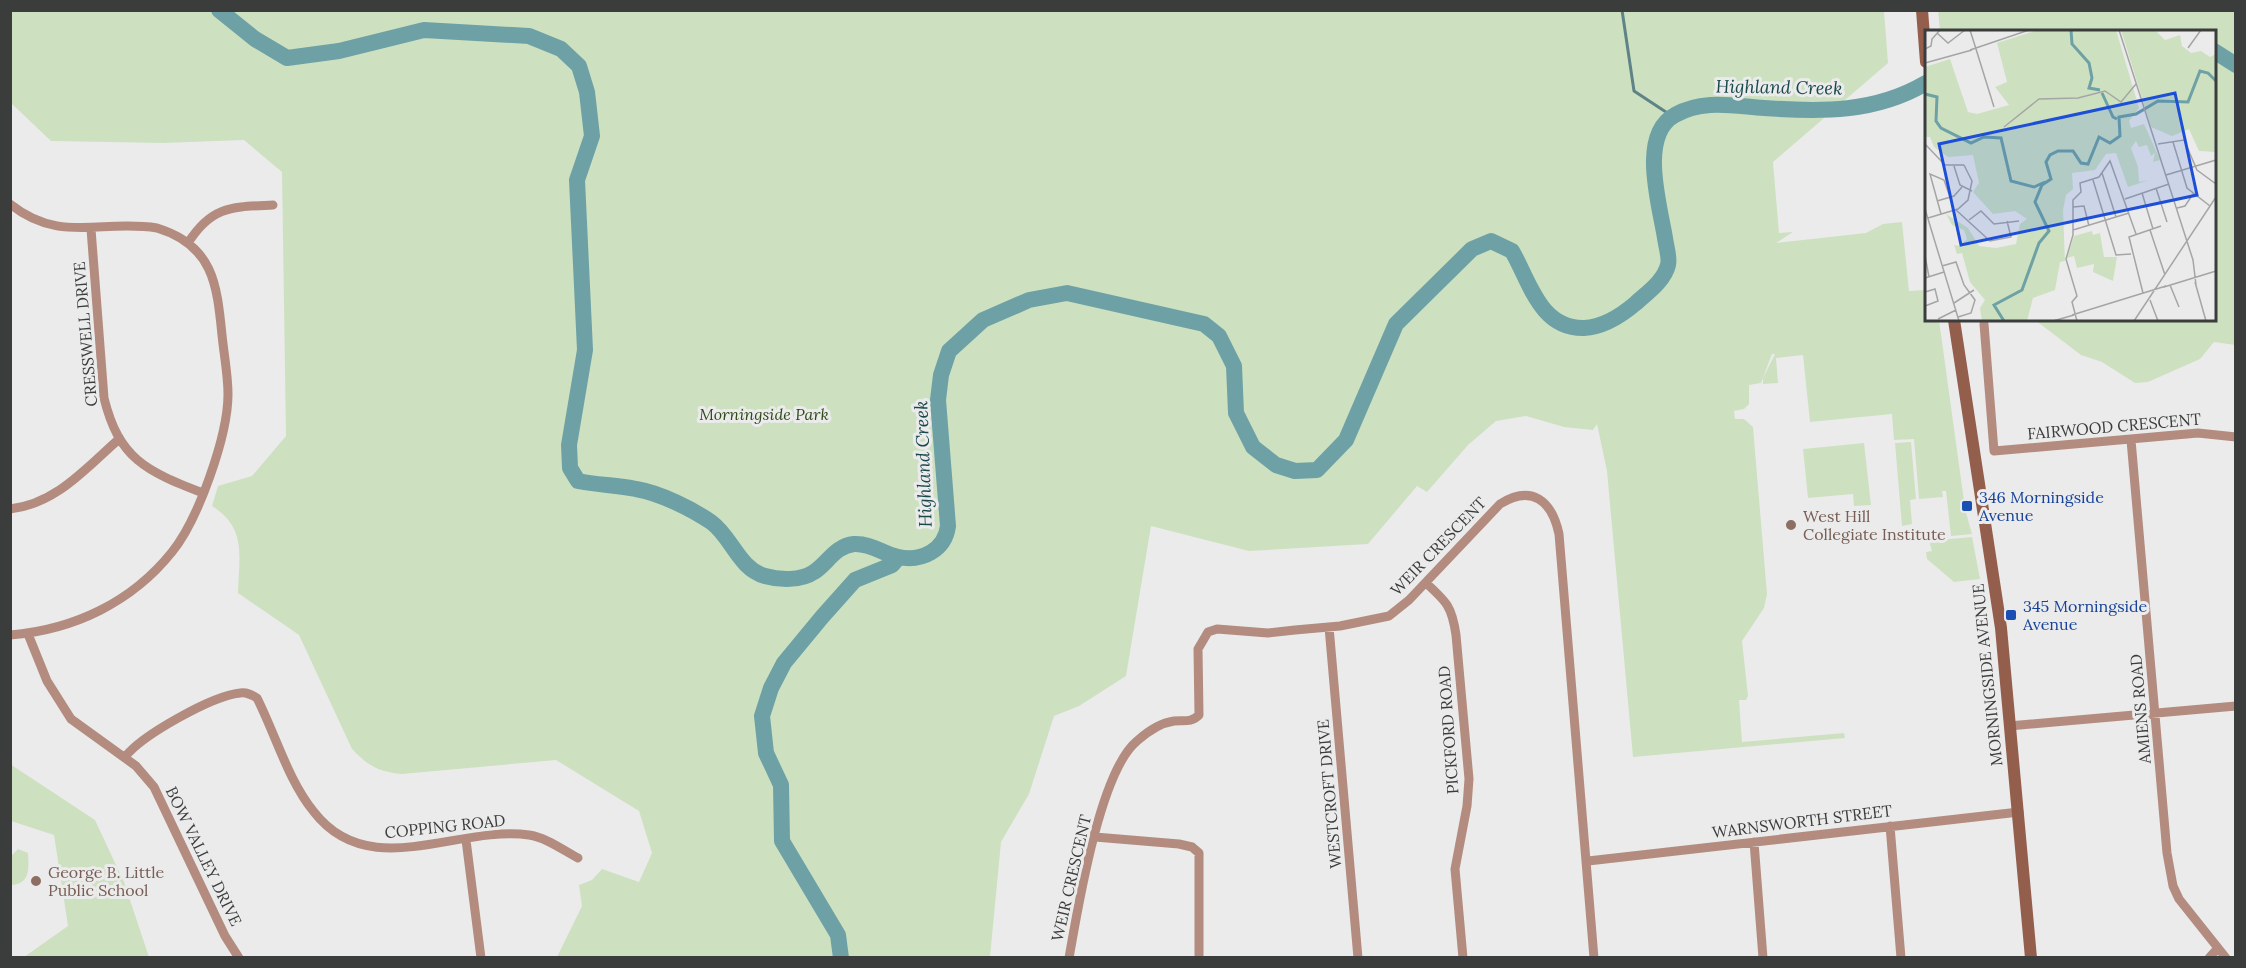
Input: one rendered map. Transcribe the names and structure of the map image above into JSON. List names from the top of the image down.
{
  "streets": {
    "main road": ["MORNINGSIDE AVENUE"],
    "street": [
      "CRESSWELL DRIVE",
      "FAIRWOOD CRESCENT",
      "WEIR CRESCENT",
      "AMIENS ROAD",
      "PICKFORD ROAD",
      "WESTCROFT DRIVE",
      "WARNSWORTH STREET",
      "COPPING ROAD",
      "BOW VALLEY DRIVE"
    ]
  },
  "crossings": [
    ["FAIRWOOD CRESCENT", "AMIENS ROAD"],
    ["WEIR CRESCENT", "PICKFORD ROAD"],
    ["WEIR CRESCENT", "WESTCROFT DRIVE"],
    ["WEIR CRESCENT", "WARNSWORTH STREET"],
    ["MORNINGSIDE AVENUE", "WARNSWORTH STREET"],
    ["COPPING ROAD", "BOW VALLEY DRIVE"]
  ],
  "water": ["Highland Creek"],
  "parks": ["Morningside Park"],
  "places": {
    "transit": ["346 Morningside Avenue", "345 Morningside Avenue"],
    "other": ["West Hill Collegiate Institute", "George B. Little Public School"]
  }
}
